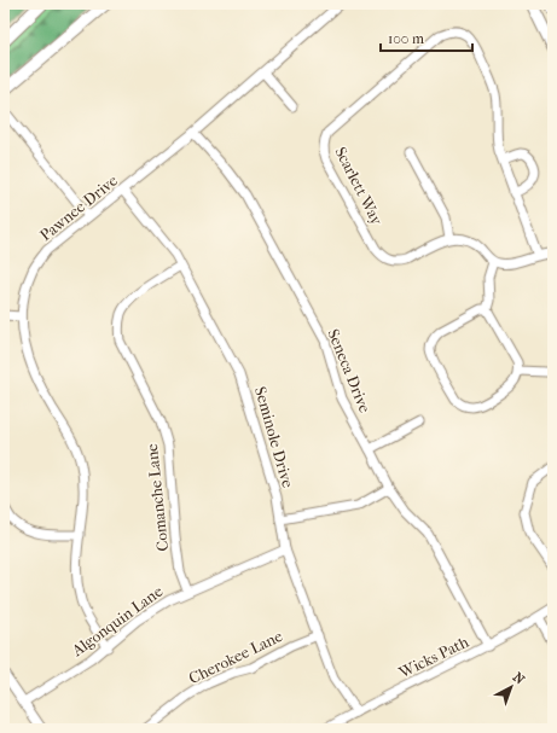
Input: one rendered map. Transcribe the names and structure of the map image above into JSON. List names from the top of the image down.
{
  "streets": {
    "street": [
      "Scarlett Way",
      "Pawnee Drive",
      "Seneca Drive",
      "Seminole Drive",
      "Comanche Lane",
      "Algonquin Lane",
      "Cherokee Lane",
      "Wicks Path"
    ]
  },
  "crossings": [
    ["Pawnee Drive", "Seneca Drive"],
    ["Pawnee Drive", "Seminole Drive"],
    ["Pawnee Drive", "Algonquin Lane"],
    ["Seneca Drive", "Wicks Path"],
    ["Seminole Drive", "Comanche Lane"],
    ["Seminole Drive", "Algonquin Lane"],
    ["Seminole Drive", "Cherokee Lane"],
    ["Seminole Drive", "Wicks Path"],
    ["Comanche Lane", "Algonquin Lane"]
  ],
  "scale_bar": "100 m",
  "north": "top right"
}
